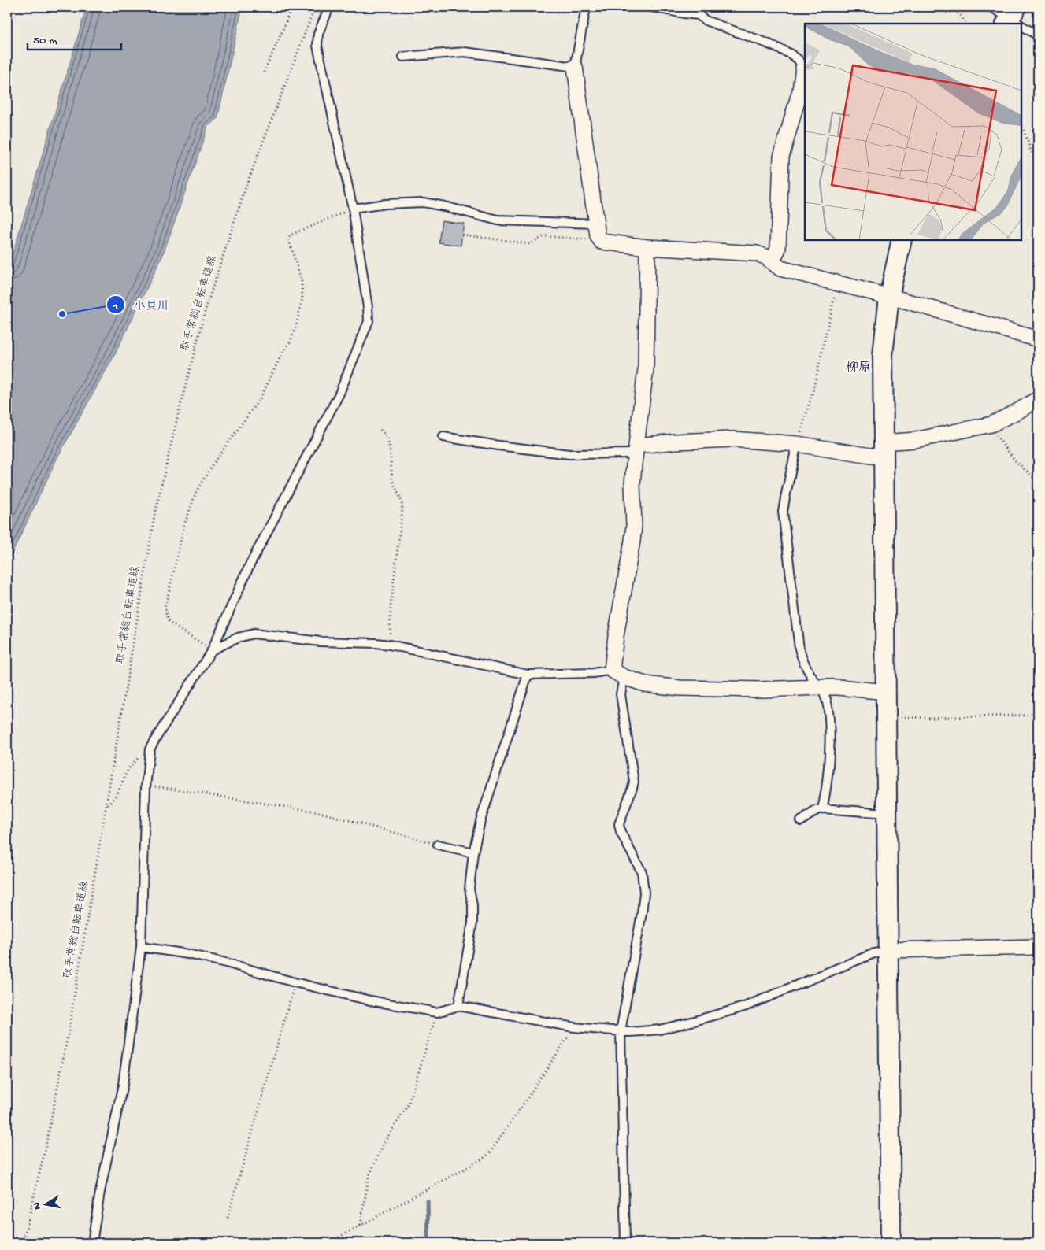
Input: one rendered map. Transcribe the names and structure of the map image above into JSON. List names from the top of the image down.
{
  "streets": {
    "path": ["取手常総自転車道線"]
  },
  "districts": ["柳原"],
  "places": ["小貝川"],
  "scale_bar": "50 m",
  "north": "left"
}
